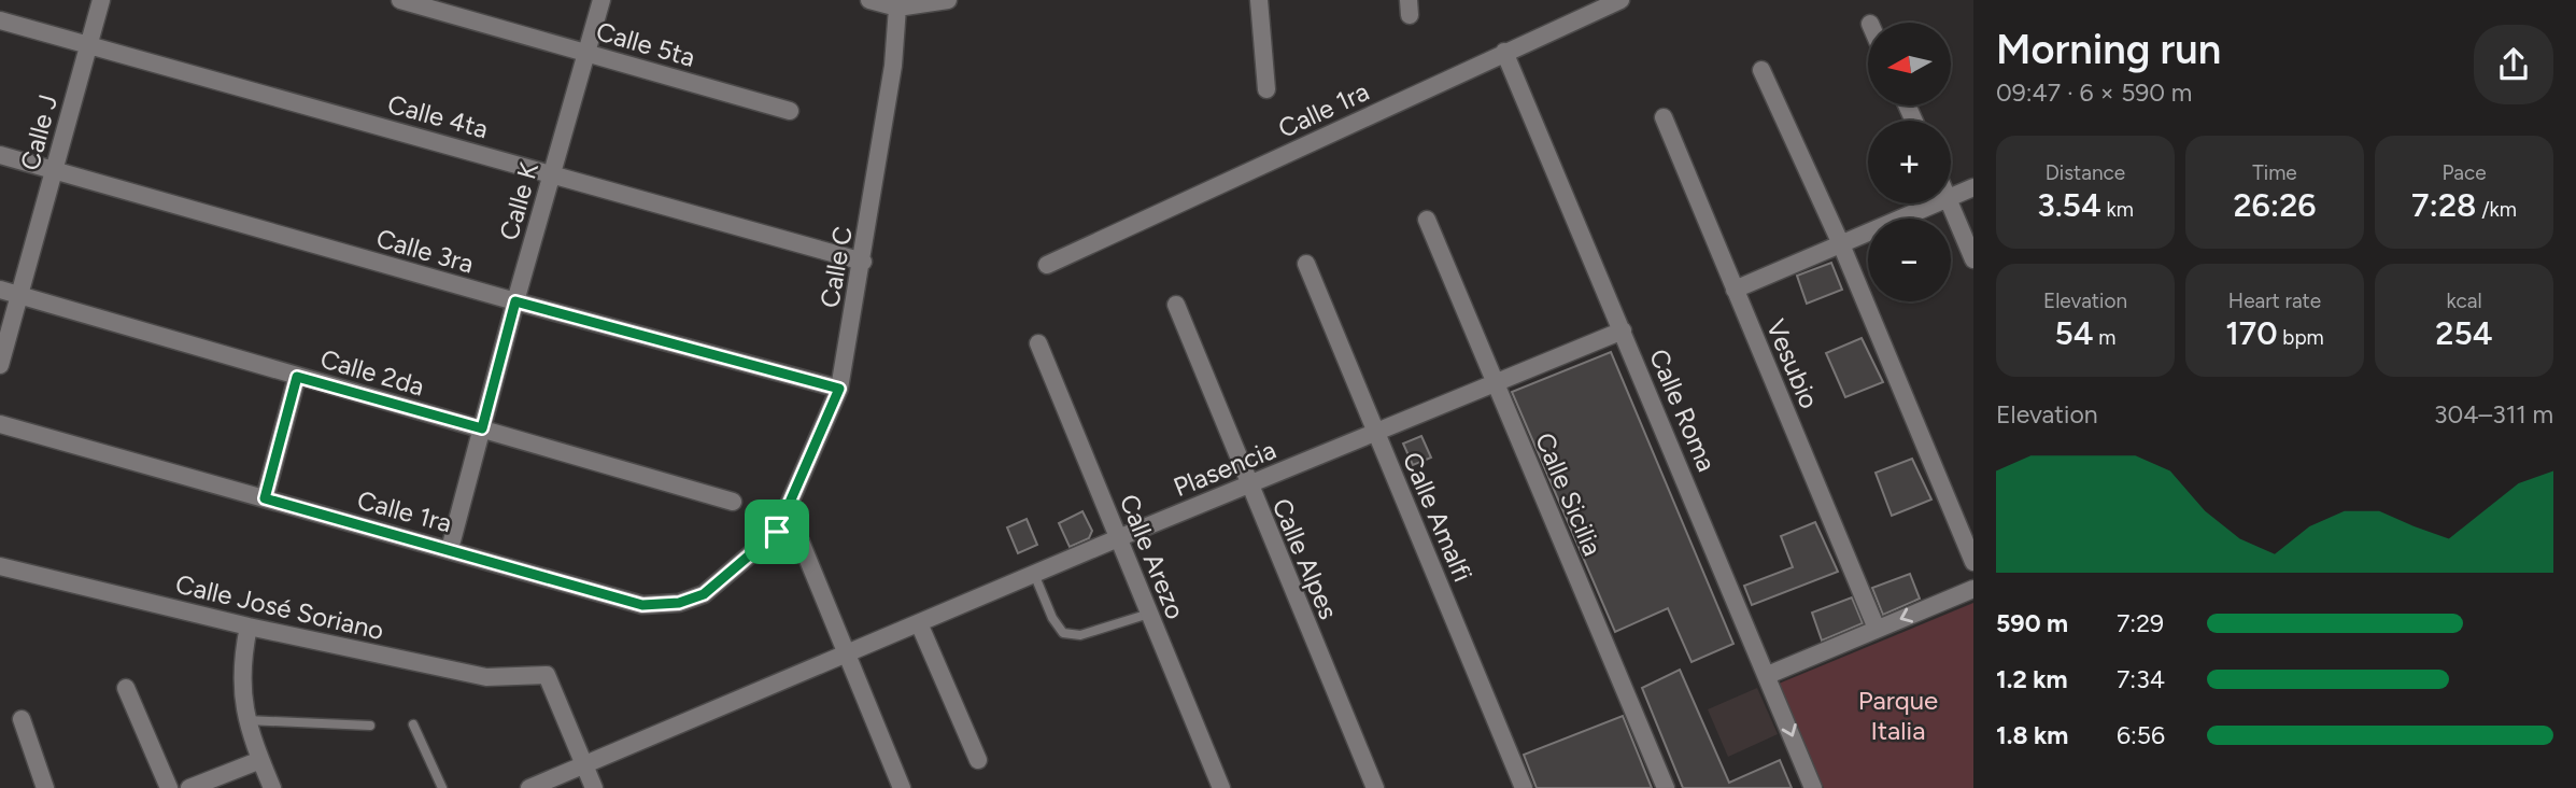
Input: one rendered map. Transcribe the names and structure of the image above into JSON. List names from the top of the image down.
{
  "streets": {
    "street": [
      "Calle 5ta",
      "Calle 1ra",
      "Calle 4ta",
      "Calle J",
      "Calle K",
      "Calle 3ra",
      "Calle C",
      "Vesubio",
      "Calle 2da",
      "Calle Roma",
      "Plasencia",
      "Calle Sicilia",
      "Calle Amalfi",
      "Calle Arezo",
      "Calle Alpes",
      "Calle José Soriano"
    ]
  },
  "crossings": [
    ["Calle 5ta", "Calle K"],
    ["Calle 1ra", "Calle K"],
    ["Calle 1ra", "Calle C"],
    ["Calle 1ra", "Calle Roma"],
    ["Calle 4ta", "Calle J"],
    ["Calle 4ta", "Calle K"],
    ["Calle 4ta", "Calle C"],
    ["Calle J", "Calle 3ra"],
    ["Calle J", "Calle 2da"],
    ["Calle K", "Calle 3ra"],
    ["Calle K", "Calle 2da"],
    ["Calle 3ra", "Calle C"],
    ["Calle Roma", "Plasencia"],
    ["Plasencia", "Calle Sicilia"],
    ["Plasencia", "Calle Amalfi"],
    ["Plasencia", "Calle Arezo"],
    ["Plasencia", "Calle Alpes"],
    ["Plasencia", "Calle José Soriano"]
  ],
  "parks": ["Parque Italia"],
  "north": "left",
  "page": {
    "heading": ["Morning run", "09:47 · 6 × 590 m"],
    "map_buttons": ["+", "−"],
    "stats": [
      ["Distance", "3.54 km"],
      ["Time", "26:26"],
      ["Pace", "7:28 /km"],
      ["Elevation", "54 m"],
      ["Heart rate", "170 bpm"],
      ["kcal", "254"]
    ],
    "chart": ["Elevation", "304–311 m"],
    "list": [
      {
        "name": "590 m",
        "note": "7:29"
      },
      {
        "name": "1.2 km",
        "note": "7:34"
      },
      {
        "name": "1.8 km",
        "note": "6:56"
      }
    ]
  }
}
